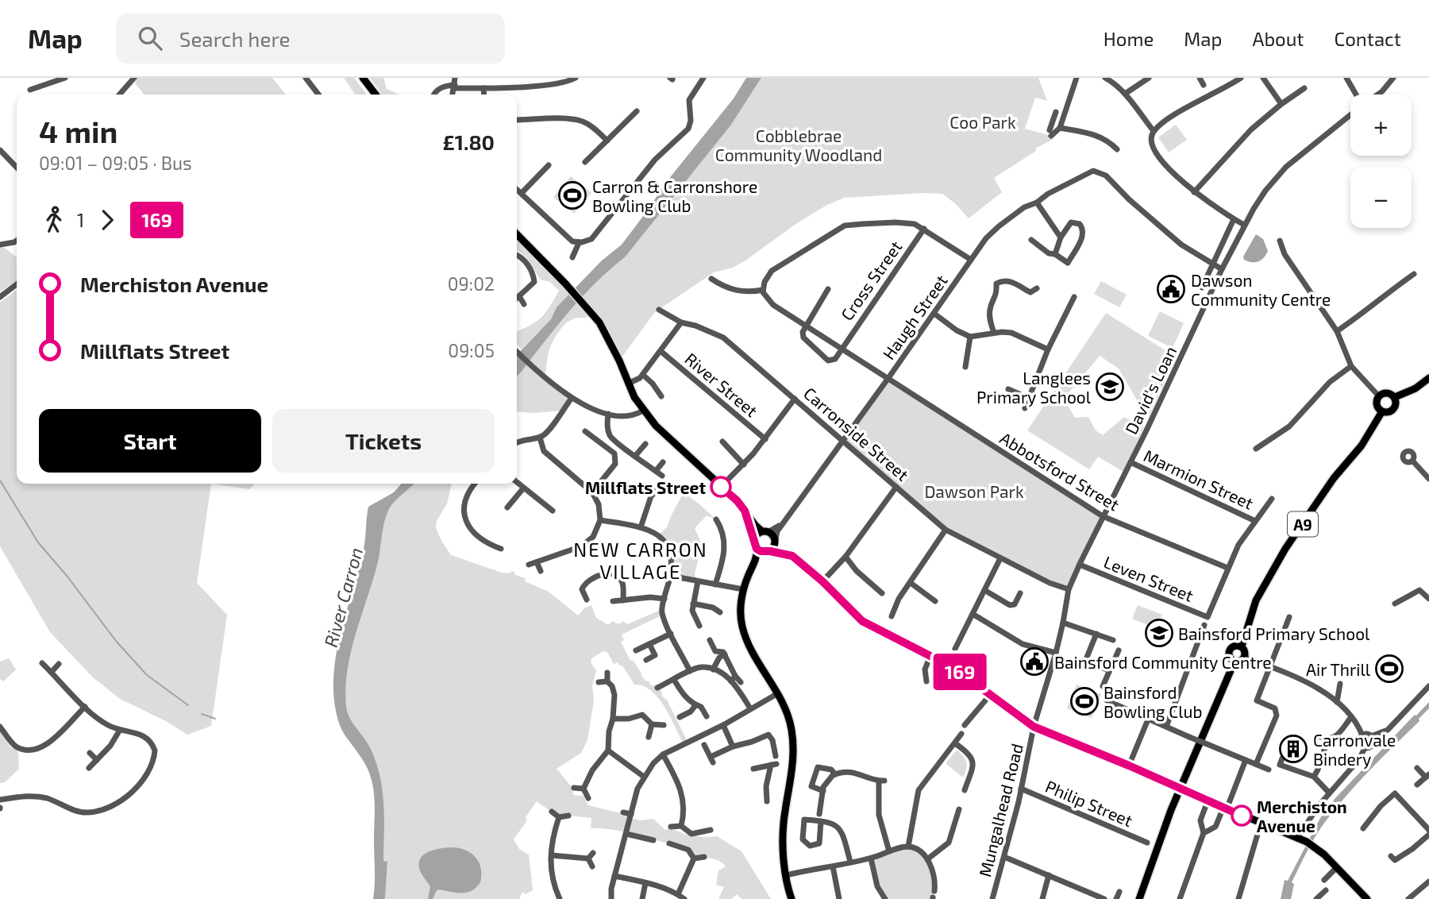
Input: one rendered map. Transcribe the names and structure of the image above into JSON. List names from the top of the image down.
{
  "streets": {
    "main road": ["A9"],
    "street": [
      "Cross Street",
      "Haugh Street",
      "River Street",
      "David's Loan",
      "Carronside Street",
      "Abbotsford Street",
      "Marmion Street",
      "Leven Street",
      "Philip Street",
      "Mungalhead Road"
    ]
  },
  "crossings": [
    ["Cross Street", "Abbotsford Street"],
    ["Haugh Street", "Carronside Street"],
    ["Haugh Street", "Abbotsford Street"],
    ["David's Loan", "Carronside Street"],
    ["David's Loan", "Abbotsford Street"],
    ["David's Loan", "Marmion Street"],
    ["David's Loan", "Leven Street"],
    ["David's Loan", "Mungalhead Road"],
    ["Abbotsford Street", "Leven Street"],
    ["Philip Street", "Mungalhead Road"]
  ],
  "districts": ["NEW CARRON VILLAGE"],
  "water": ["River Carron"],
  "parks": ["Coo Park", "Cobblebrae Community Woodland", "Dawson Park"],
  "places": {
    "sports": ["Carron & Carronshore Bowling Club", "Air Thrill", "Bainsford Bowling Club"],
    "public building": ["Dawson Community Centre", "Bainsford Community Centre"],
    "school or university": ["Langlees Primary School", "Bainsford Primary School"],
    "other": ["Millflats Street", "Merchiston Avenue"],
    "building": ["Carronvale Bindery"]
  },
  "lines": ["bus line 169"],
  "page": {
    "header": "Map",
    "search": "Search here",
    "nav": [
      "Home",
      "Map",
      "About",
      "Contact"
    ],
    "on_map": "169",
    "map_buttons": ["+", "−"],
    "heading": ["4 min", "09:01 – 09:05 · Bus", "£1.80"],
    "legs": ["1", "169"],
    "list": [
      {
        "name": "Merchiston Avenue",
        "value": "09:02"
      },
      {
        "name": "Millflats Street",
        "value": "09:05"
      }
    ],
    "buttons": ["Start", "Tickets"]
  }
}
